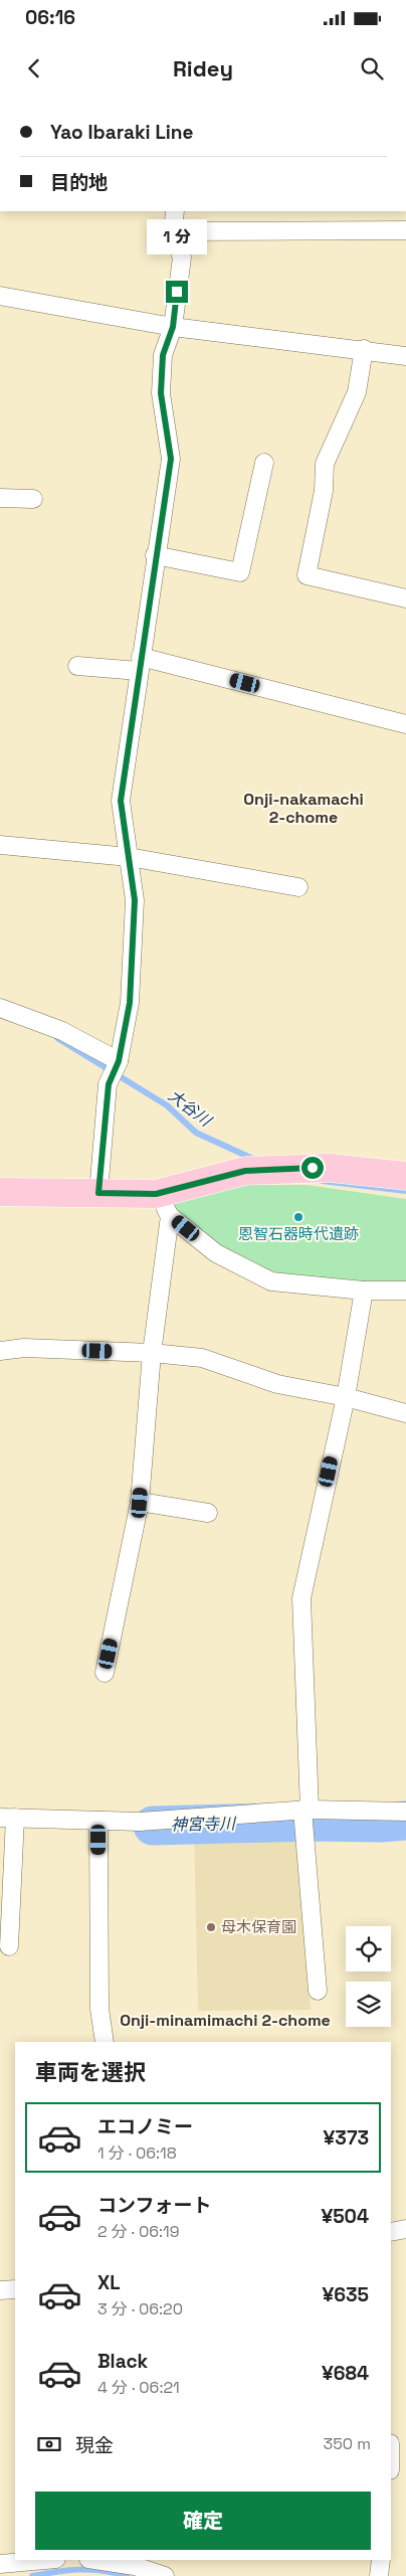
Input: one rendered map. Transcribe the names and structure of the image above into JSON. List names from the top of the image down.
{
  "districts": ["Onji-nakamachi 2-chome", "Onji-minamimachi 2-chome"],
  "water": ["大谷川", "神宮寺川"],
  "places": ["恩智石器時代遺跡", "母木保育園"],
  "page": {
    "status": "06:16",
    "header": "Ridey",
    "banner": ["Yao Ibaraki Line", "目的地"],
    "bubble": "1 分",
    "heading": "車両を選択",
    "list": [
      {
        "name": "エコノミー",
        "note": "1 分 · 06:18",
        "value": "¥373"
      },
      {
        "name": "コンフォート",
        "note": "2 分 · 06:19",
        "value": "¥504"
      },
      {
        "name": "XL",
        "note": "3 分 · 06:20",
        "value": "¥635"
      },
      {
        "name": "Black",
        "note": "4 分 · 06:21",
        "value": "¥684"
      }
    ],
    "pay": ["現金", "350 m"],
    "buttons": "確定"
  }
}
